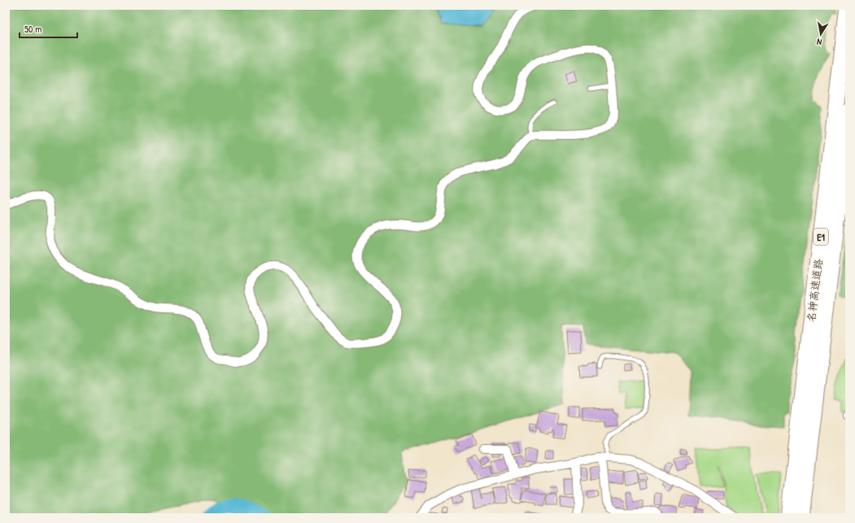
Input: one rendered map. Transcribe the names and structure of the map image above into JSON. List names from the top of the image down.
{
  "streets": {
    "highway": ["E1", "名神高速道路"]
  },
  "scale_bar": "50 m",
  "north": "bottom"
}
